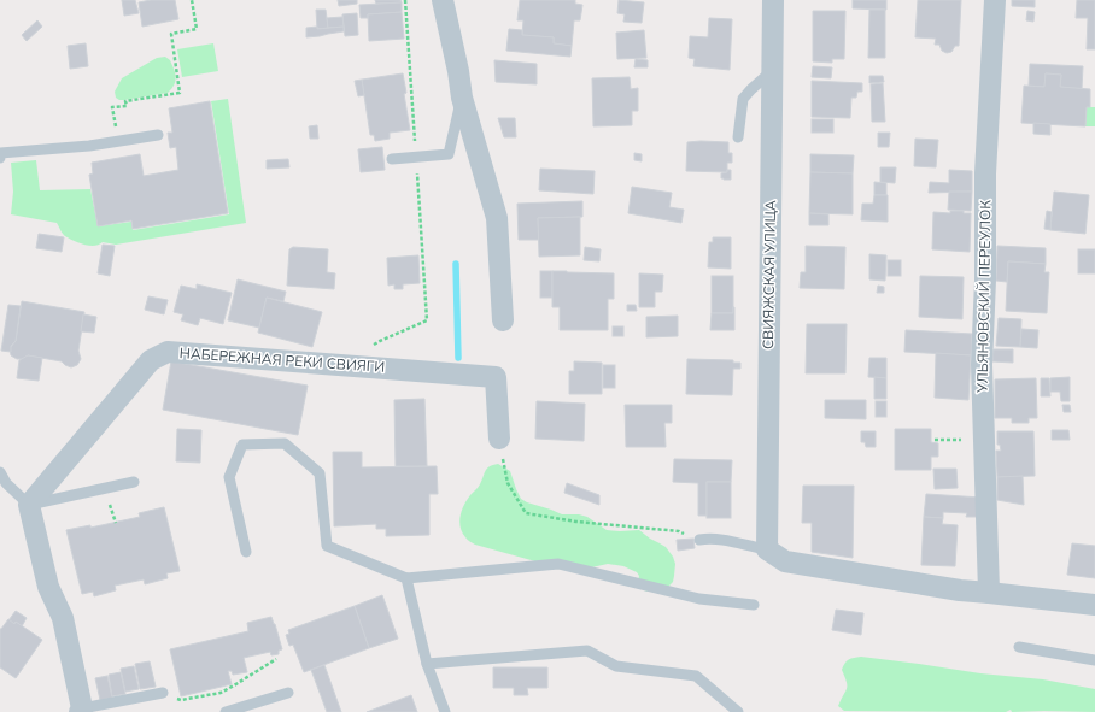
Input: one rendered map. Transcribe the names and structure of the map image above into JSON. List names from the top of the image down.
{
  "streets": {
    "street": ["СВИЯЖСКАЯ УЛИЦА", "УЛЬЯНОВСКИЙ ПЕРЕУЛОК", "НАБЕРЕЖНАЯ РЕКИ СВИЯГИ"]
  }
}
